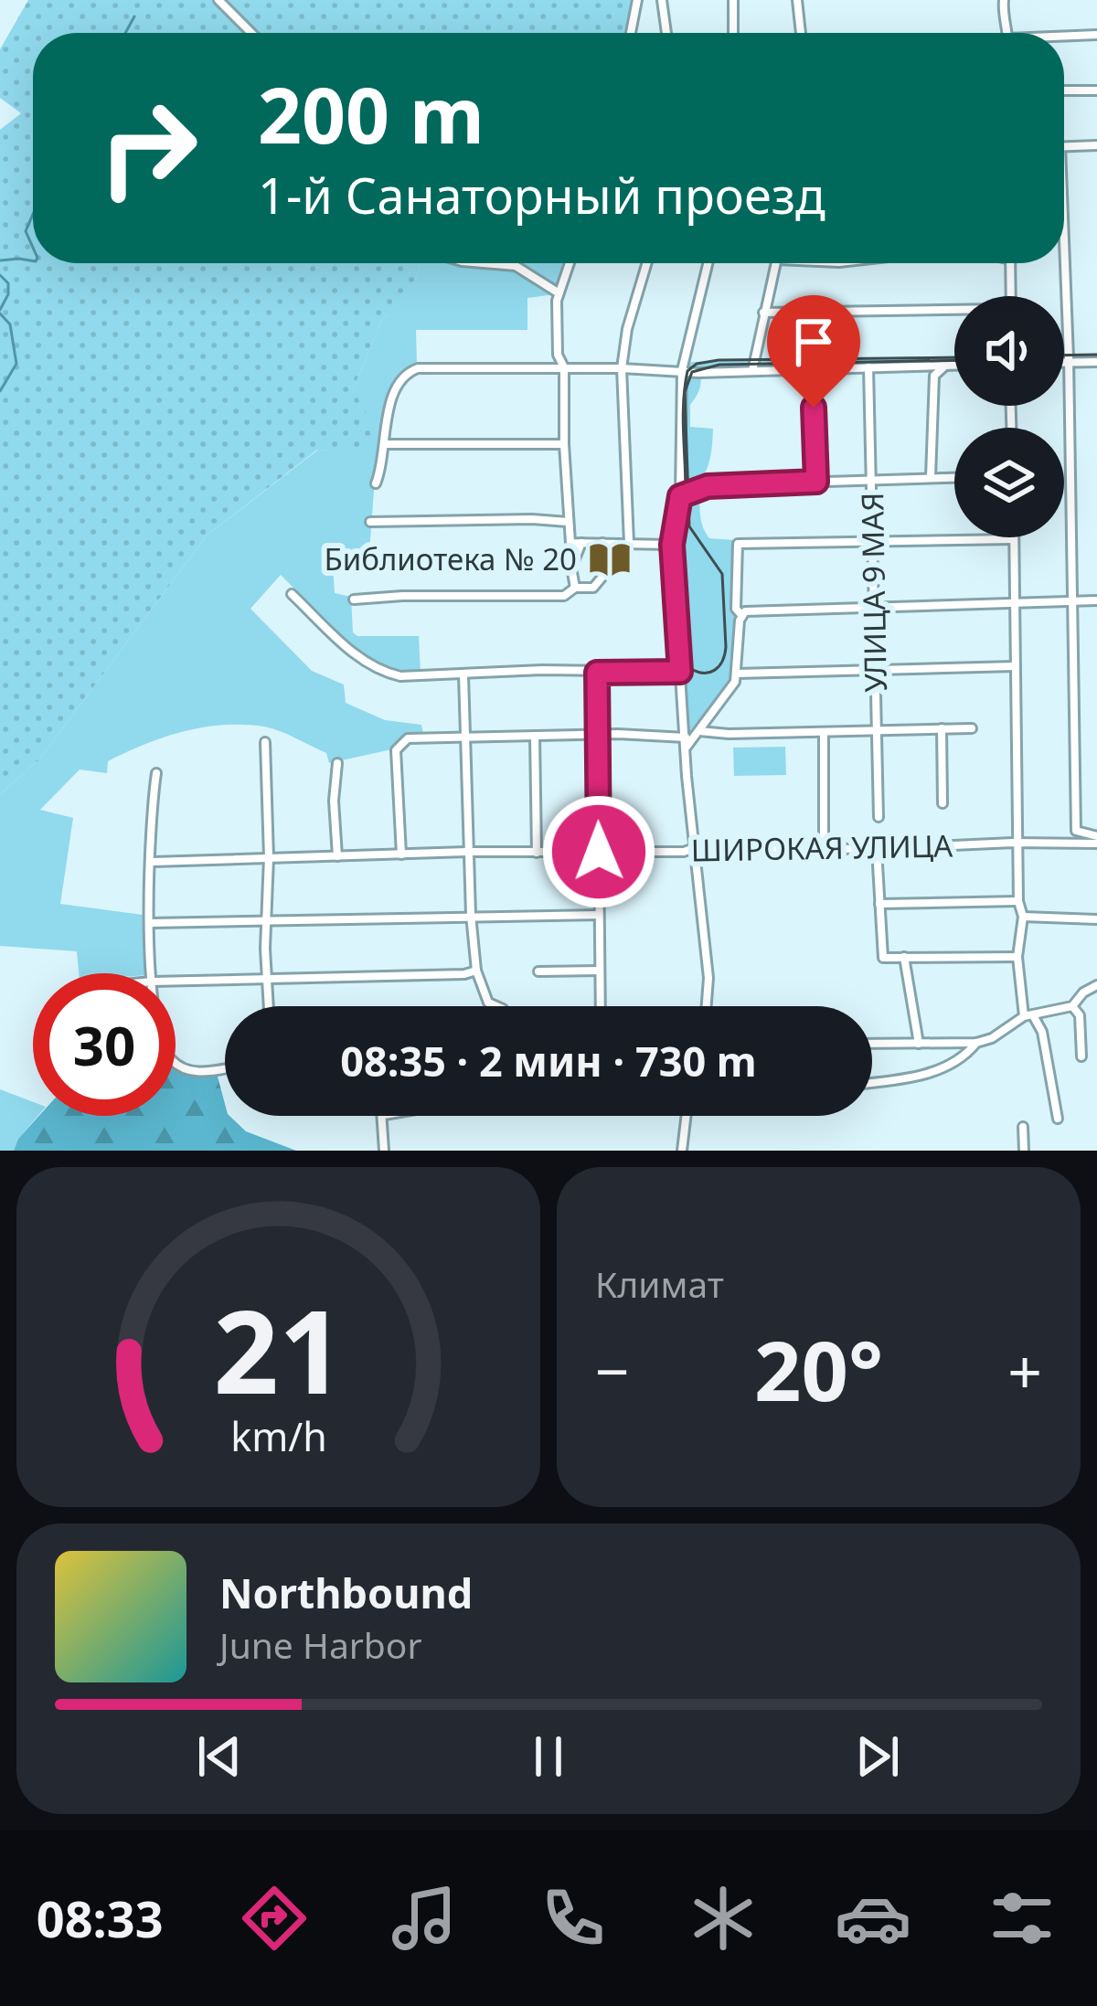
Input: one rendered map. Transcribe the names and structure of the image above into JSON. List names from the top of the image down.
{
  "streets": {
    "street": ["УЛИЦА 9 МАЯ", "ШИРОКАЯ УЛИЦА"]
  },
  "places": {
    "library": ["Библиотека № 20"]
  },
  "page": {
    "turn": ["200 m", "1-й Санаторный проезд"],
    "limit": "30",
    "trip": "08:35 · 2 мин · 730 m",
    "tile": "Климат",
    "heat": ["−", "20°", "+"],
    "song": ["Northbound", "June Harbor"],
    "tabs": "08:33",
    "gauge": ["21", "km/h"]
  }
}
